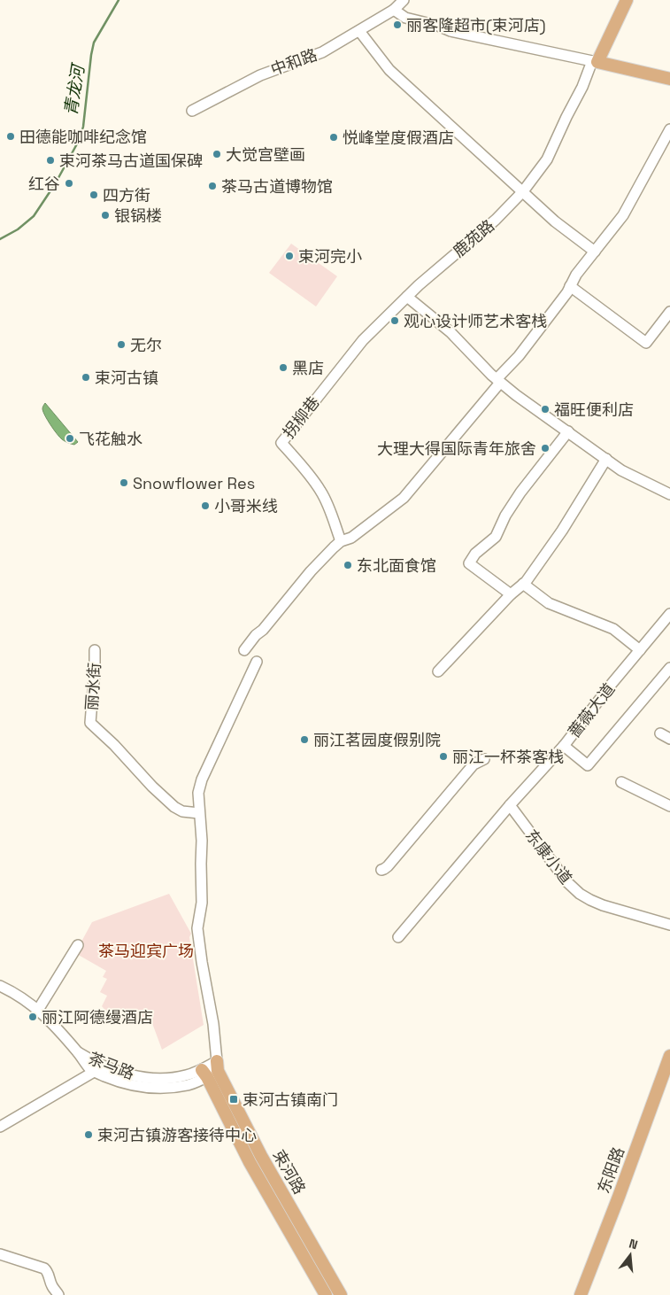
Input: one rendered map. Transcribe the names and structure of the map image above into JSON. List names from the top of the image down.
{
  "streets": {
    "main road": ["东阳路", "束河路"],
    "street": [
      "中和路",
      "鹿苑路",
      "拐柳巷",
      "丽水街",
      "蔷薇大道",
      "东康小道",
      "茶马路"
    ]
  },
  "crossings": [
    ["鹿苑路", "拐柳巷"],
    ["蔷薇大道", "东康小道"],
    ["茶马路", "束河路"]
  ],
  "water": ["青龙河"],
  "parks": ["茶马迎宾广场"],
  "places": {
    "other": [
      "丽客隆超市(束河店)",
      "田德能咖啡纪念馆",
      "悦峰堂度假酒店",
      "大觉宫壁画",
      "束河茶马古道国保碑",
      "红谷",
      "茶马古道博物馆",
      "四方街",
      "银锅楼",
      "束河完小",
      "观心设计师艺术客栈",
      "无尔",
      "黑店",
      "束河古镇",
      "福旺便利店",
      "飞花触水",
      "大理大得国际青年旅舍",
      "Snowflower Res",
      "小哥米线",
      "东北面食馆",
      "丽江茗园度假别院",
      "丽江一杯茶客栈",
      "丽江阿德缦酒店",
      "束河古镇游客接待中心"
    ],
    "transit": ["束河古镇南门"]
  },
  "north": "top"
}
